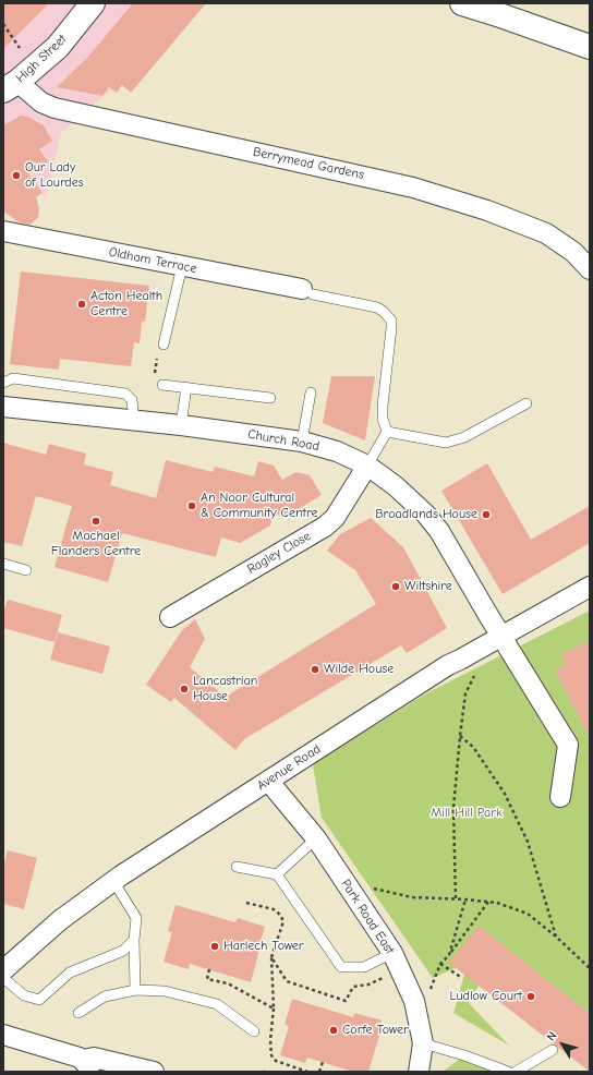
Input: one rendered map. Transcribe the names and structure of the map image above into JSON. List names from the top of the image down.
{
  "streets": {
    "main road": ["High Street"],
    "street": [
      "Berrymead Gardens",
      "Oldham Terrace",
      "Church Road",
      "Ragley Close",
      "Avenue Road",
      "Park Road East"
    ]
  },
  "crossings": [
    ["High Street", "Berrymead Gardens"],
    ["Church Road", "Ragley Close"],
    ["Church Road", "Avenue Road"],
    ["Avenue Road", "Park Road East"]
  ],
  "parks": ["Mill Hill Park"],
  "places": [
    "Our Lady of Lourdes",
    "Acton Health Centre",
    "An Noor Cultural & Community Centre",
    "Broadlands House",
    "Machael Flanders Centre",
    "Wiltshire",
    "Wilde House",
    "Lancastrian House",
    "Harlech Tower",
    "Ludlow Court",
    "Corfe Tower"
  ],
  "north": "top left"
}
